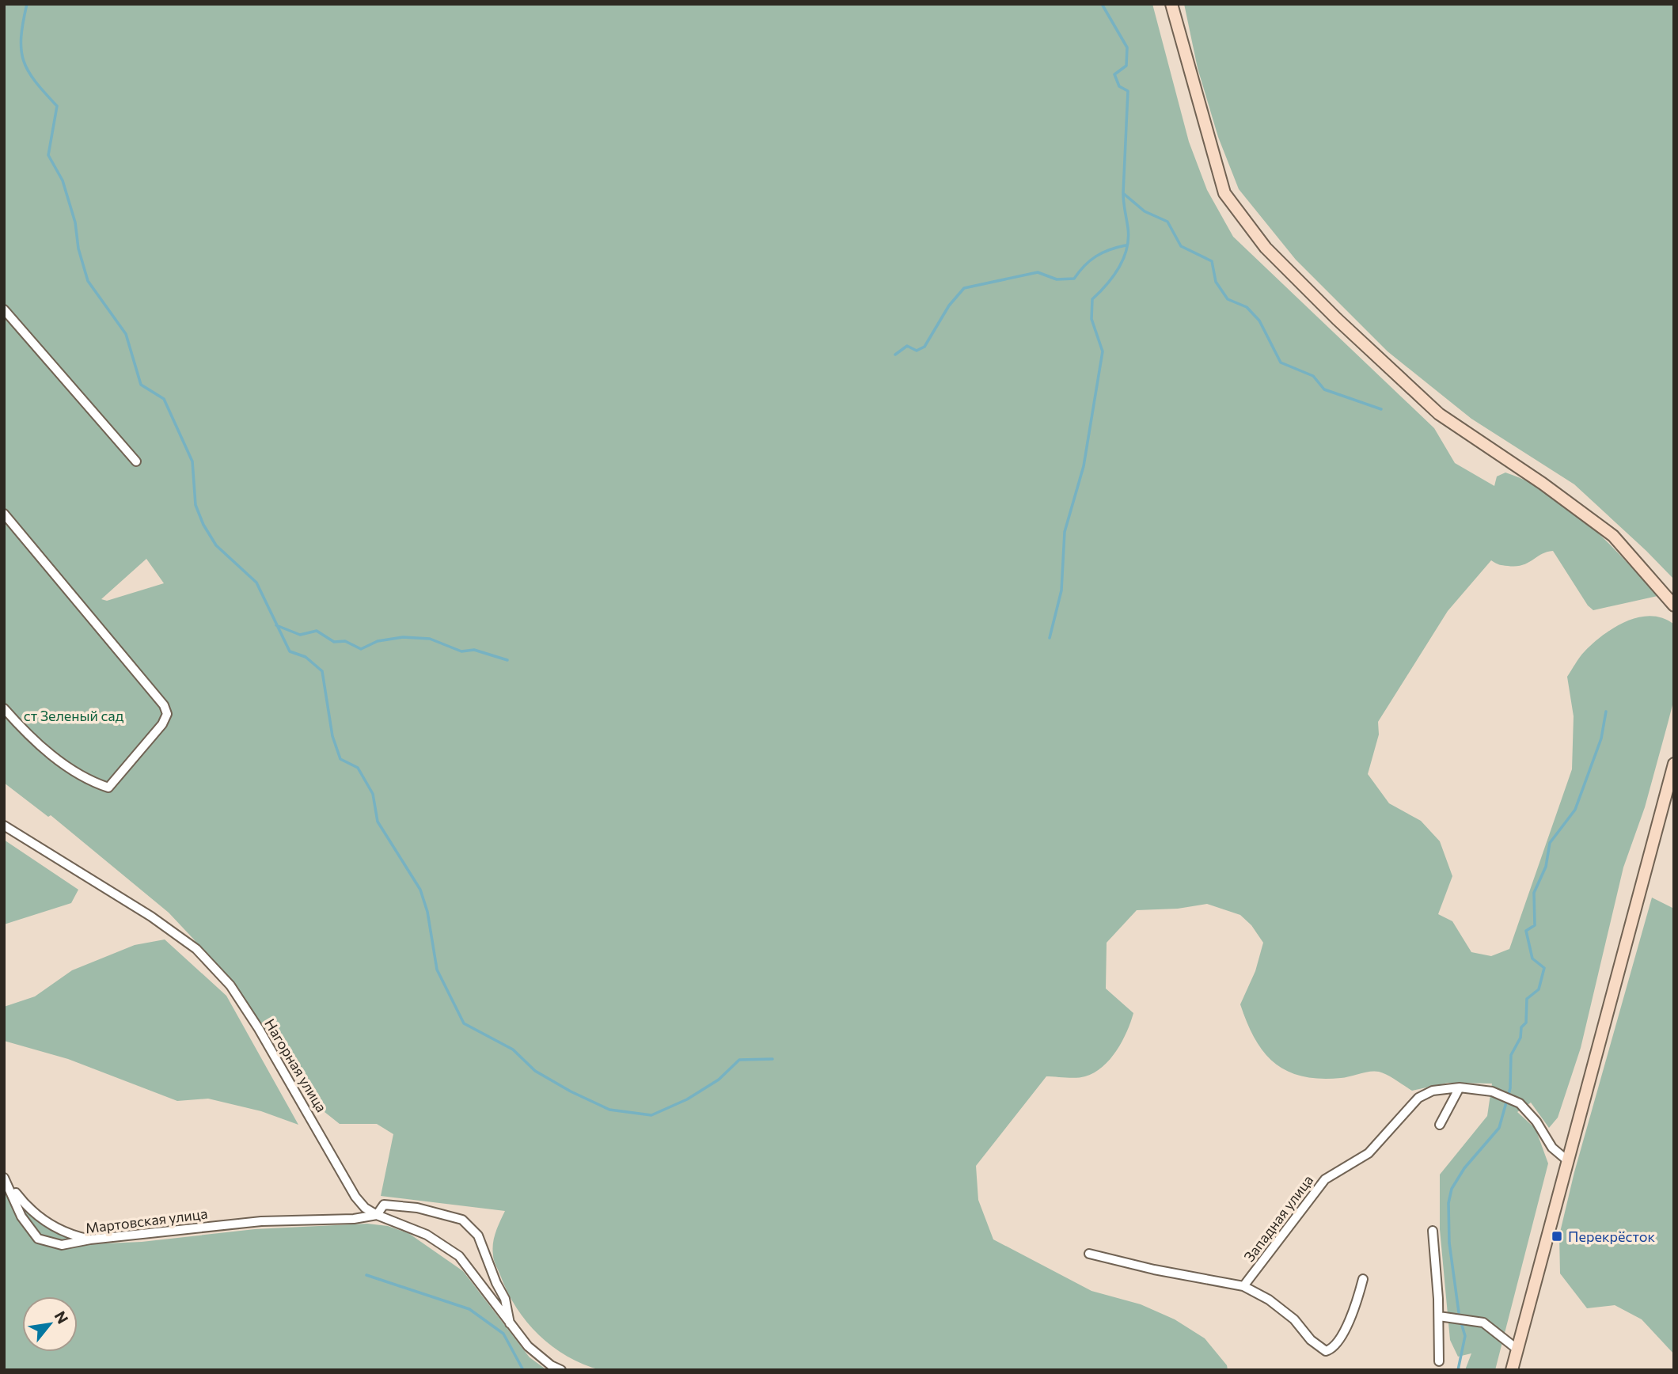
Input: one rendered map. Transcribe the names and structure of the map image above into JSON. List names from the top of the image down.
{
  "streets": {
    "street": ["Нагорная улица", "Западная улица", "Мартовская улица"]
  },
  "crossings": [
    ["Нагорная улица", "Мартовская улица"]
  ],
  "parks": ["ст Зеленый сад"],
  "places": {
    "transit": ["Перекрёсток"]
  },
  "north": "top right"
}
